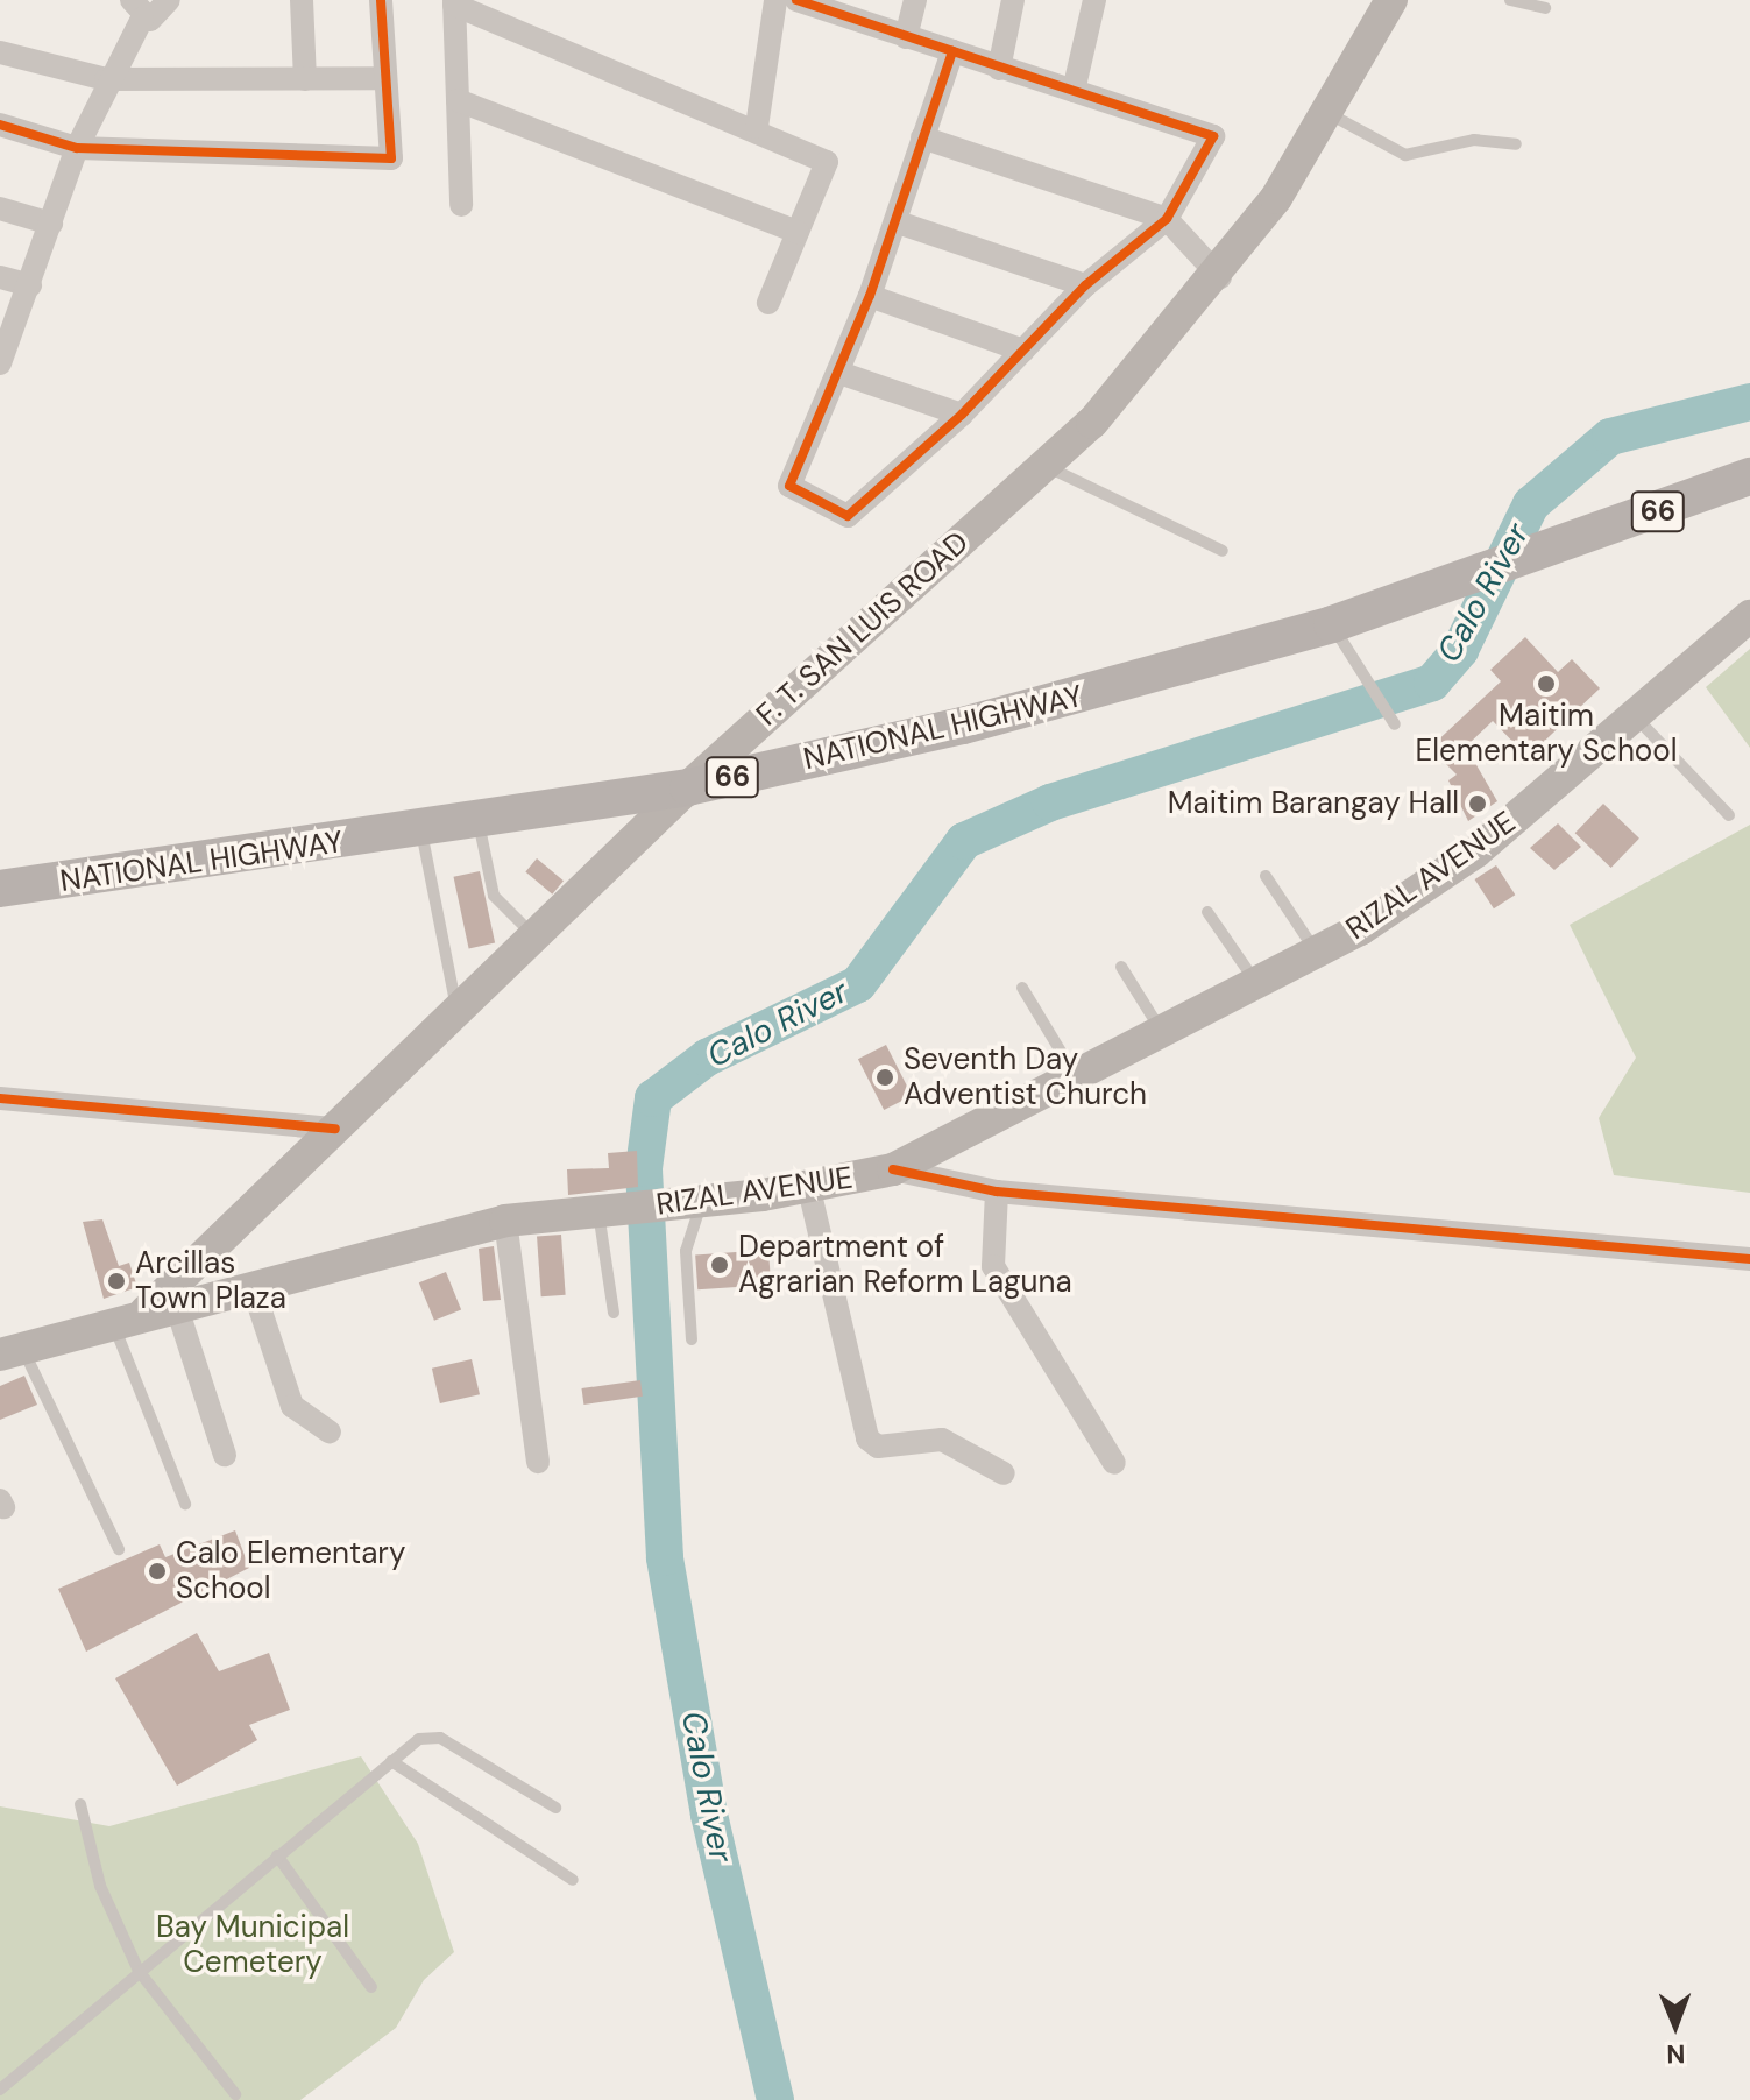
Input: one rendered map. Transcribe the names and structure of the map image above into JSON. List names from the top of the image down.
{
  "streets": {
    "main road": [
      "66",
      "F. T. SAN LUIS ROAD",
      "NATIONAL HIGHWAY",
      "RIZAL AVENUE"
    ]
  },
  "crossings": [
    ["F. T. SAN LUIS ROAD", "NATIONAL HIGHWAY"],
    ["F. T. SAN LUIS ROAD", "RIZAL AVENUE"]
  ],
  "water": ["Calo River"],
  "parks": ["Bay Municipal Cemetery"],
  "places": [
    "Maitim Elementary School",
    "Maitim Barangay Hall",
    "Seventh Day Adventist Church",
    "Department of Agrarian Reform Laguna",
    "Arcillas Town Plaza",
    "Calo Elementary School"
  ],
  "north": "bottom"
}
